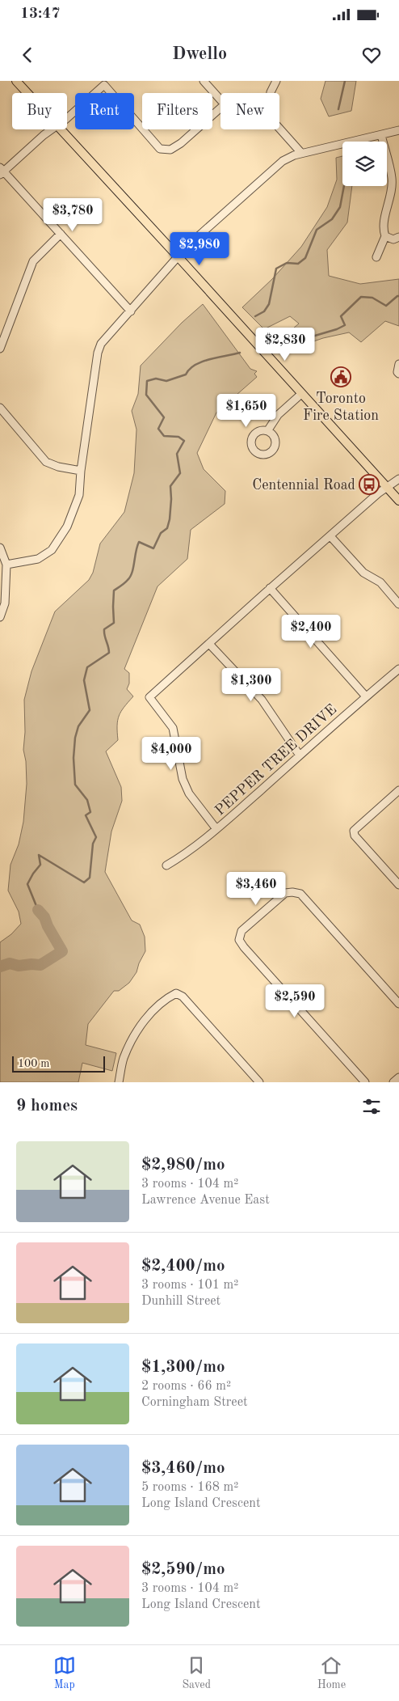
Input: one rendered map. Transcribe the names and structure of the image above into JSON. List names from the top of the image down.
{
  "streets": {
    "street": ["PEPPER TREE DRIVE"]
  },
  "places": {
    "public building": ["Toronto Fire Station"],
    "bus stop": ["Centennial Road"]
  },
  "scale_bar": "100 m",
  "page": {
    "status": "13:47",
    "header": "Dwello",
    "chip": [
      "Buy",
      "Rent",
      "Filters",
      "New"
    ],
    "price": [
      "$3,780",
      "$2,980",
      "$2,830",
      "$1,650",
      "$2,400",
      "$1,300",
      "$4,000",
      "$3,460",
      "$2,590"
    ],
    "scale": "100 m",
    "heading": "9 homes",
    "list": [
      {
        "name": "$2,980/mo",
        "note": "3 rooms · 104 m² · Lawrence Avenue East"
      },
      {
        "name": "$2,400/mo",
        "note": "3 rooms · 101 m² · Dunhill Street"
      },
      {
        "name": "$1,300/mo",
        "note": "2 rooms · 66 m² · Corningham Street"
      },
      {
        "name": "$3,460/mo",
        "note": "5 rooms · 168 m² · Long Island Crescent"
      },
      {
        "name": "$2,590/mo",
        "note": "3 rooms · 104 m² · Long Island Crescent"
      }
    ],
    "tabs": ["Map", "Saved", "Home"]
  }
}
